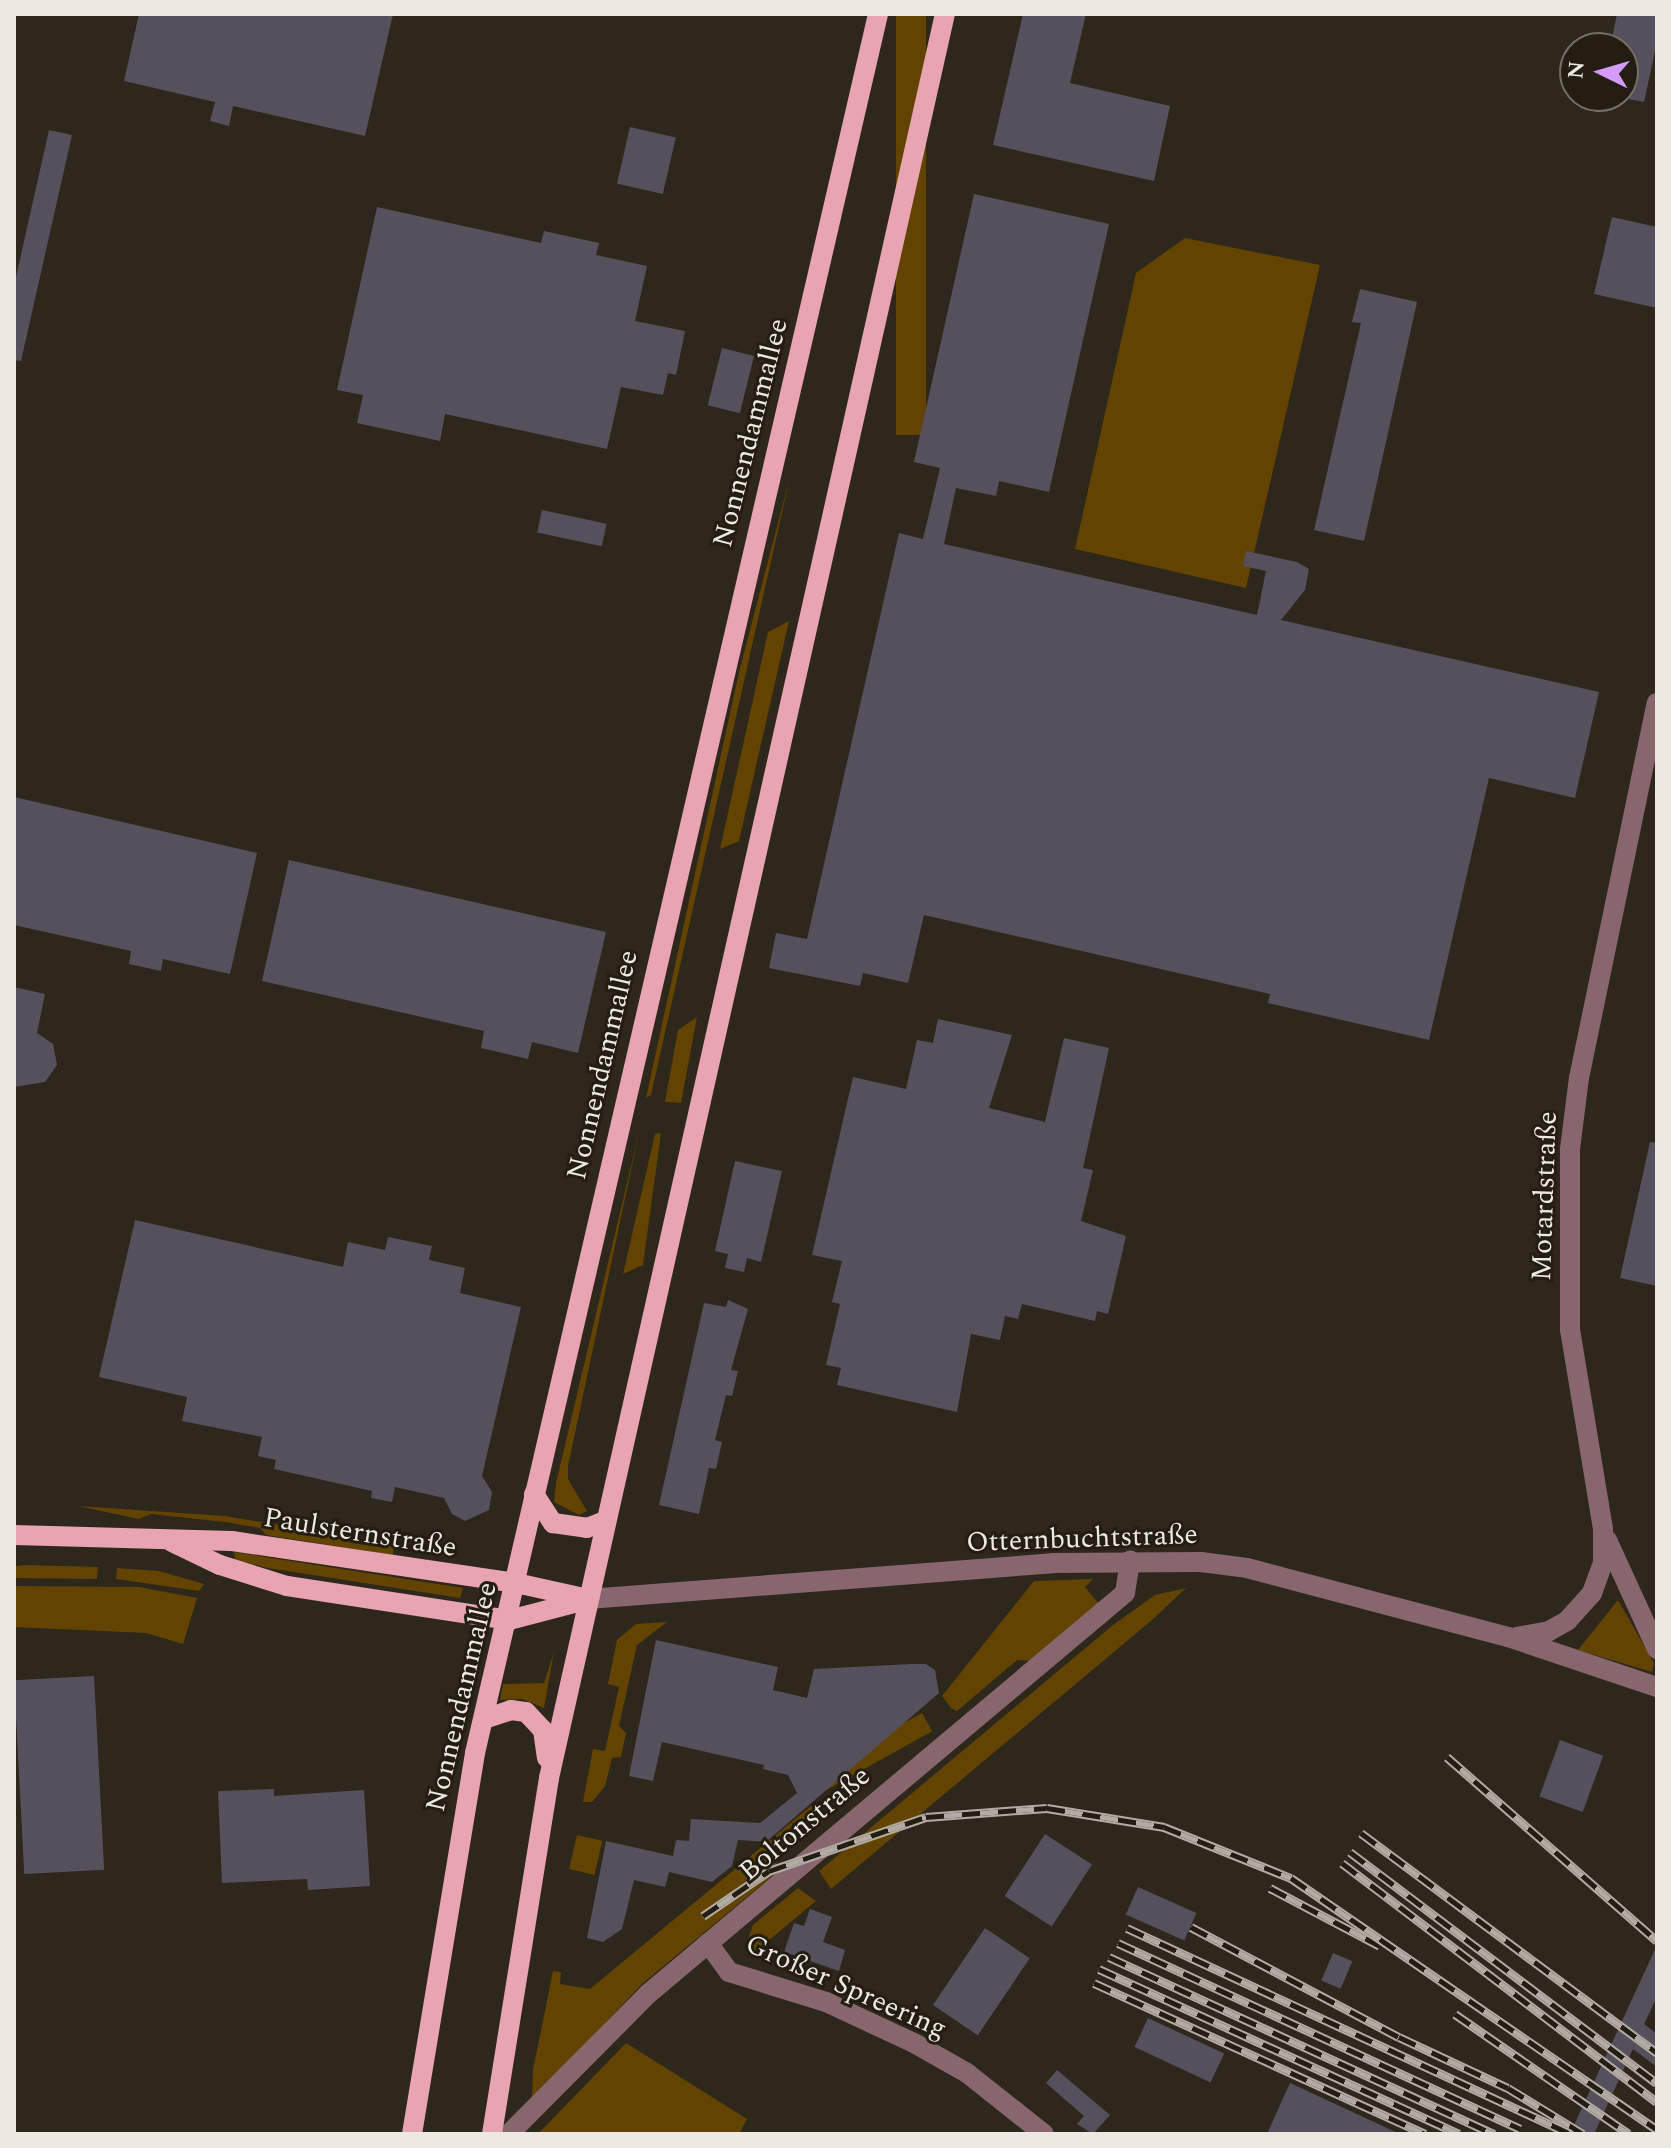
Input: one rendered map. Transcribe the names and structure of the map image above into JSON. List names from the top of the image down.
{
  "streets": {
    "main road": ["Nonnendammallee", "Paulsternstraße"],
    "street": [
      "Motardstraße",
      "Otternbuchtstraße",
      "Boltonstraße",
      "Großer Spreering"
    ]
  },
  "crossings": [
    ["Nonnendammallee", "Paulsternstraße"],
    ["Motardstraße", "Otternbuchtstraße"],
    ["Paulsternstraße", "Otternbuchtstraße"],
    ["Otternbuchtstraße", "Boltonstraße"],
    ["Boltonstraße", "Großer Spreering"]
  ],
  "north": "left"
}
